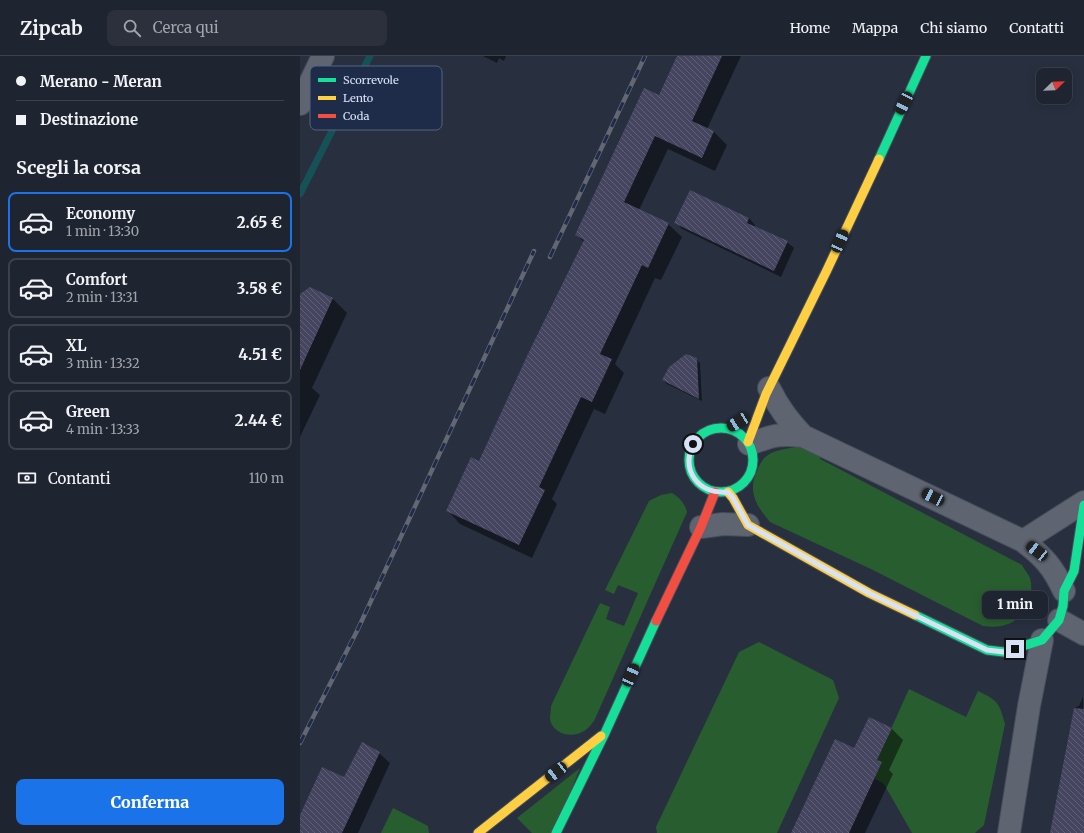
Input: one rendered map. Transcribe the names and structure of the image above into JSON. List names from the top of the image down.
{
  "legend": ["Scorrevole", "Lento", "Coda"],
  "north": "top right",
  "page": {
    "header": "Zipcab",
    "search": "Cerca qui",
    "nav": [
      "Home",
      "Mappa",
      "Chi siamo",
      "Contatti"
    ],
    "banner": ["Merano - Meran", "Destinazione"],
    "heading": "Scegli la corsa",
    "list": [
      {
        "name": "Economy",
        "note": "1 min · 13:30",
        "value": "2.65 €"
      },
      {
        "name": "Comfort",
        "note": "2 min · 13:31",
        "value": "3.58 €"
      },
      {
        "name": "XL",
        "note": "3 min · 13:32",
        "value": "4.51 €"
      },
      {
        "name": "Green",
        "note": "4 min · 13:33",
        "value": "2.44 €"
      }
    ],
    "pay": ["Contanti", "110 m"],
    "bubble": "1 min",
    "buttons": "Conferma"
  }
}
